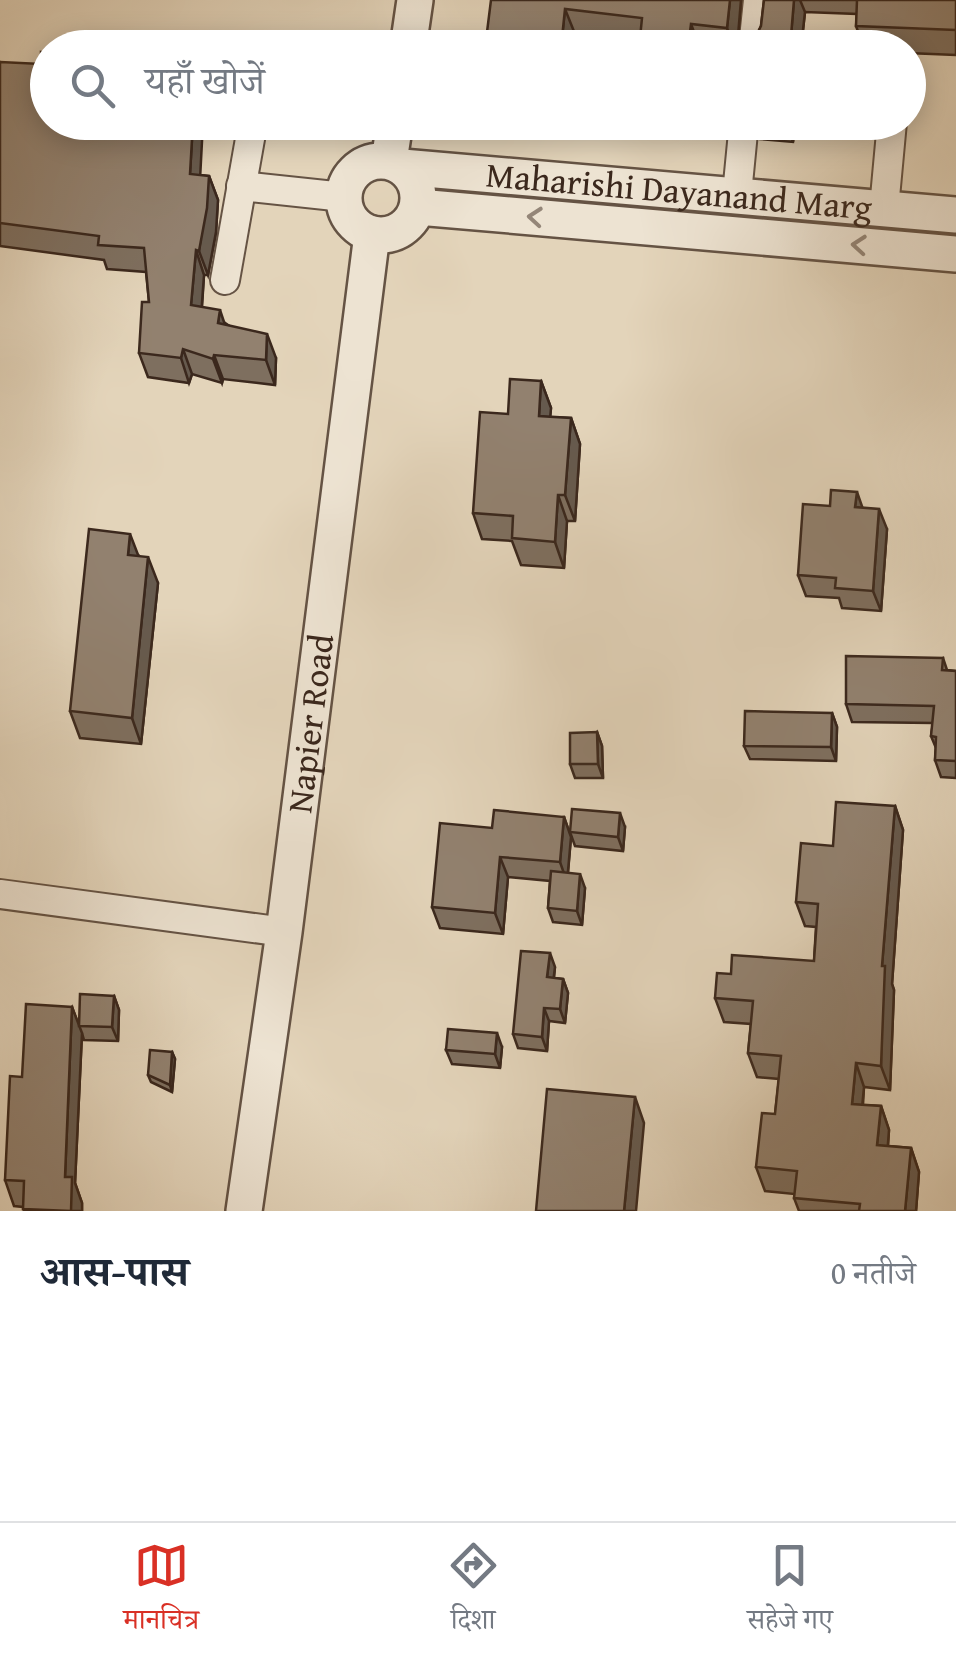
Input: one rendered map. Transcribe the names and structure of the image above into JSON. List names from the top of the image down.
{
  "streets": {
    "street": ["Maharishi Dayanand Marg", "Napier Road"]
  },
  "crossings": [
    ["Maharishi Dayanand Marg", "Napier Road"]
  ],
  "page": {
    "search": "यहाँ खोजें",
    "heading": ["आस-पास", "0 नतीजे"],
    "nav": ["मानचित्र", "दिशा", "सहेजे गए"]
  }
}
